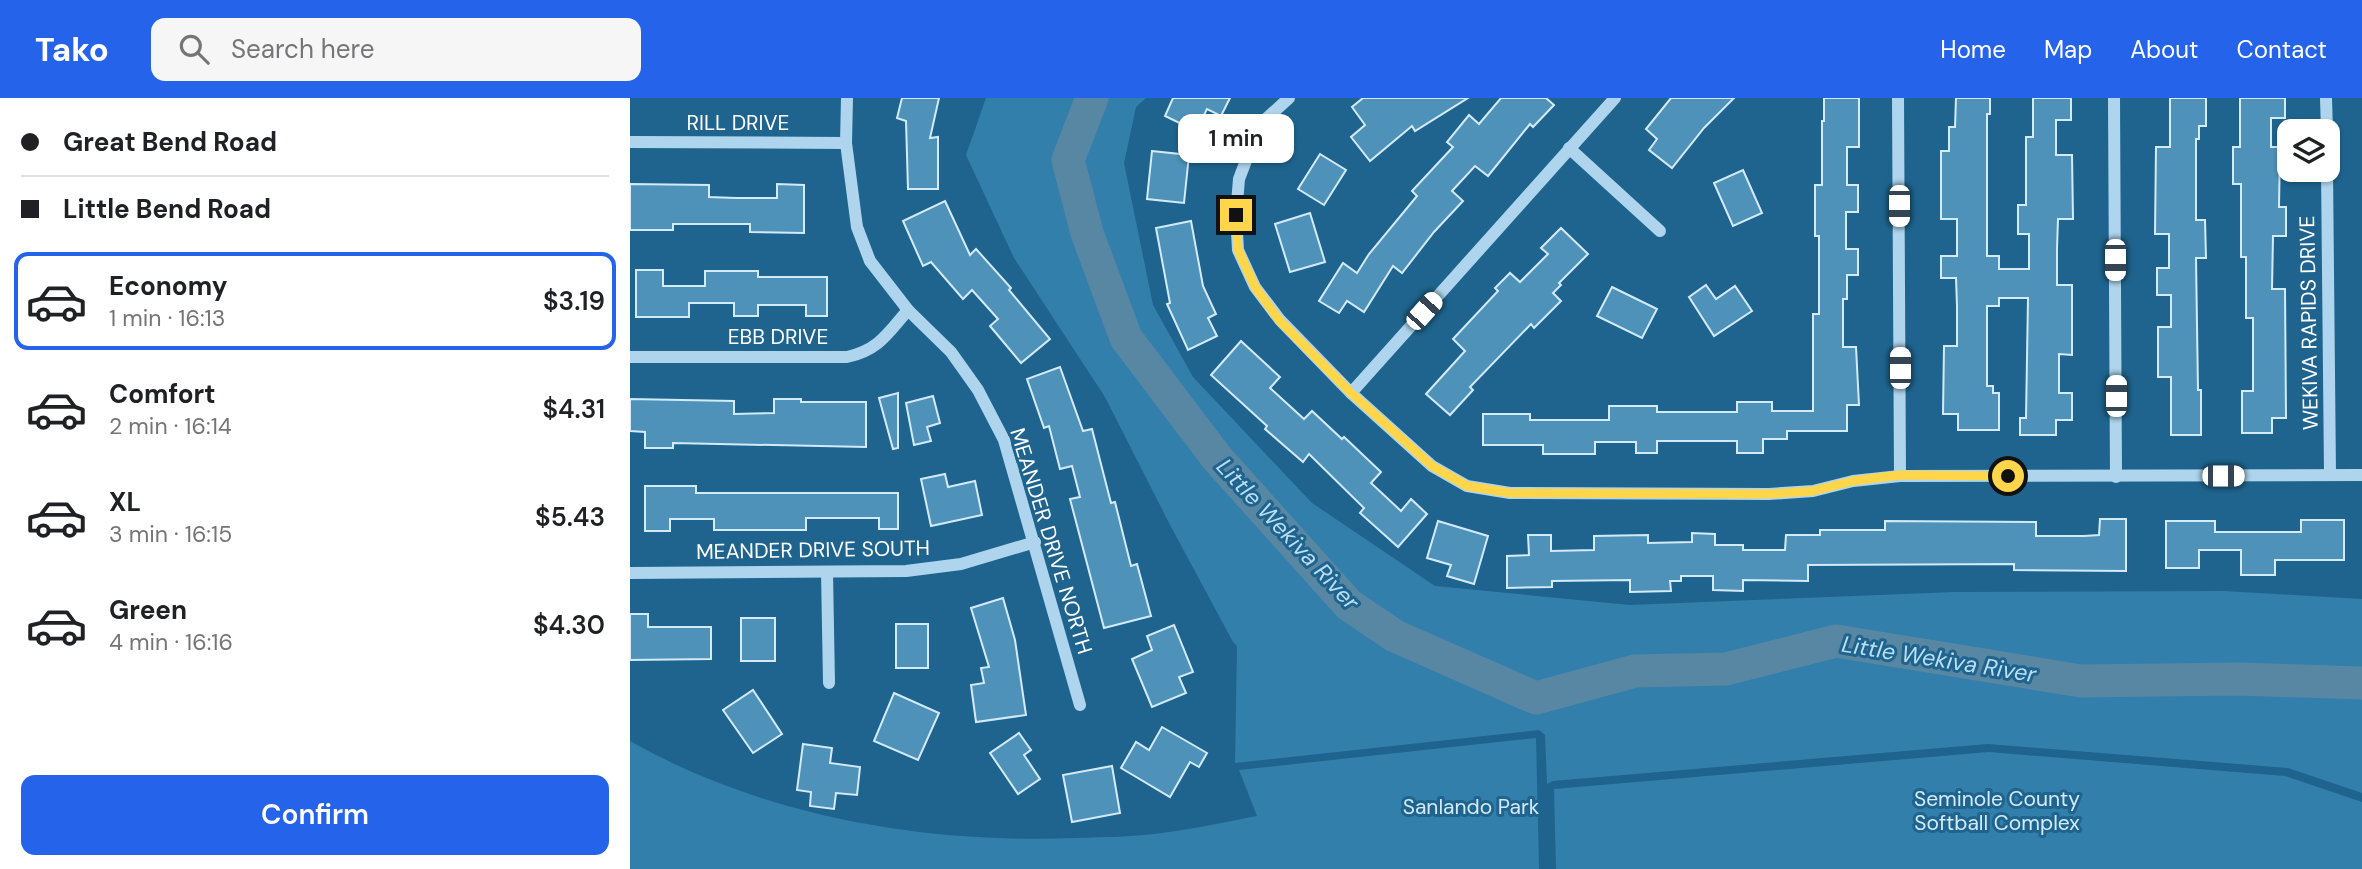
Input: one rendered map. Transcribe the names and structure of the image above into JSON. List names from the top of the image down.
{
  "streets": {
    "street": [
      "RILL DRIVE",
      "WEKIVA RAPIDS DRIVE",
      "EBB DRIVE",
      "MEANDER DRIVE NORTH",
      "MEANDER DRIVE SOUTH"
    ]
  },
  "crossings": [
    ["RILL DRIVE", "MEANDER DRIVE NORTH"],
    ["EBB DRIVE", "MEANDER DRIVE NORTH"],
    ["MEANDER DRIVE NORTH", "MEANDER DRIVE SOUTH"]
  ],
  "water": ["Little Wekiva River"],
  "parks": ["Seminole County Softball Complex", "Sanlando Park"],
  "page": {
    "header": "Tako",
    "search": "Search here",
    "nav": [
      "Home",
      "Map",
      "About",
      "Contact"
    ],
    "banner": ["Great Bend Road", "Little Bend Road"],
    "bubble": "1 min",
    "list": [
      {
        "name": "Economy",
        "note": "1 min · 16:13",
        "value": "$3.19"
      },
      {
        "name": "Comfort",
        "note": "2 min · 16:14",
        "value": "$4.31"
      },
      {
        "name": "XL",
        "note": "3 min · 16:15",
        "value": "$5.43"
      },
      {
        "name": "Green",
        "note": "4 min · 16:16",
        "value": "$4.30"
      }
    ],
    "buttons": "Confirm"
  }
}
